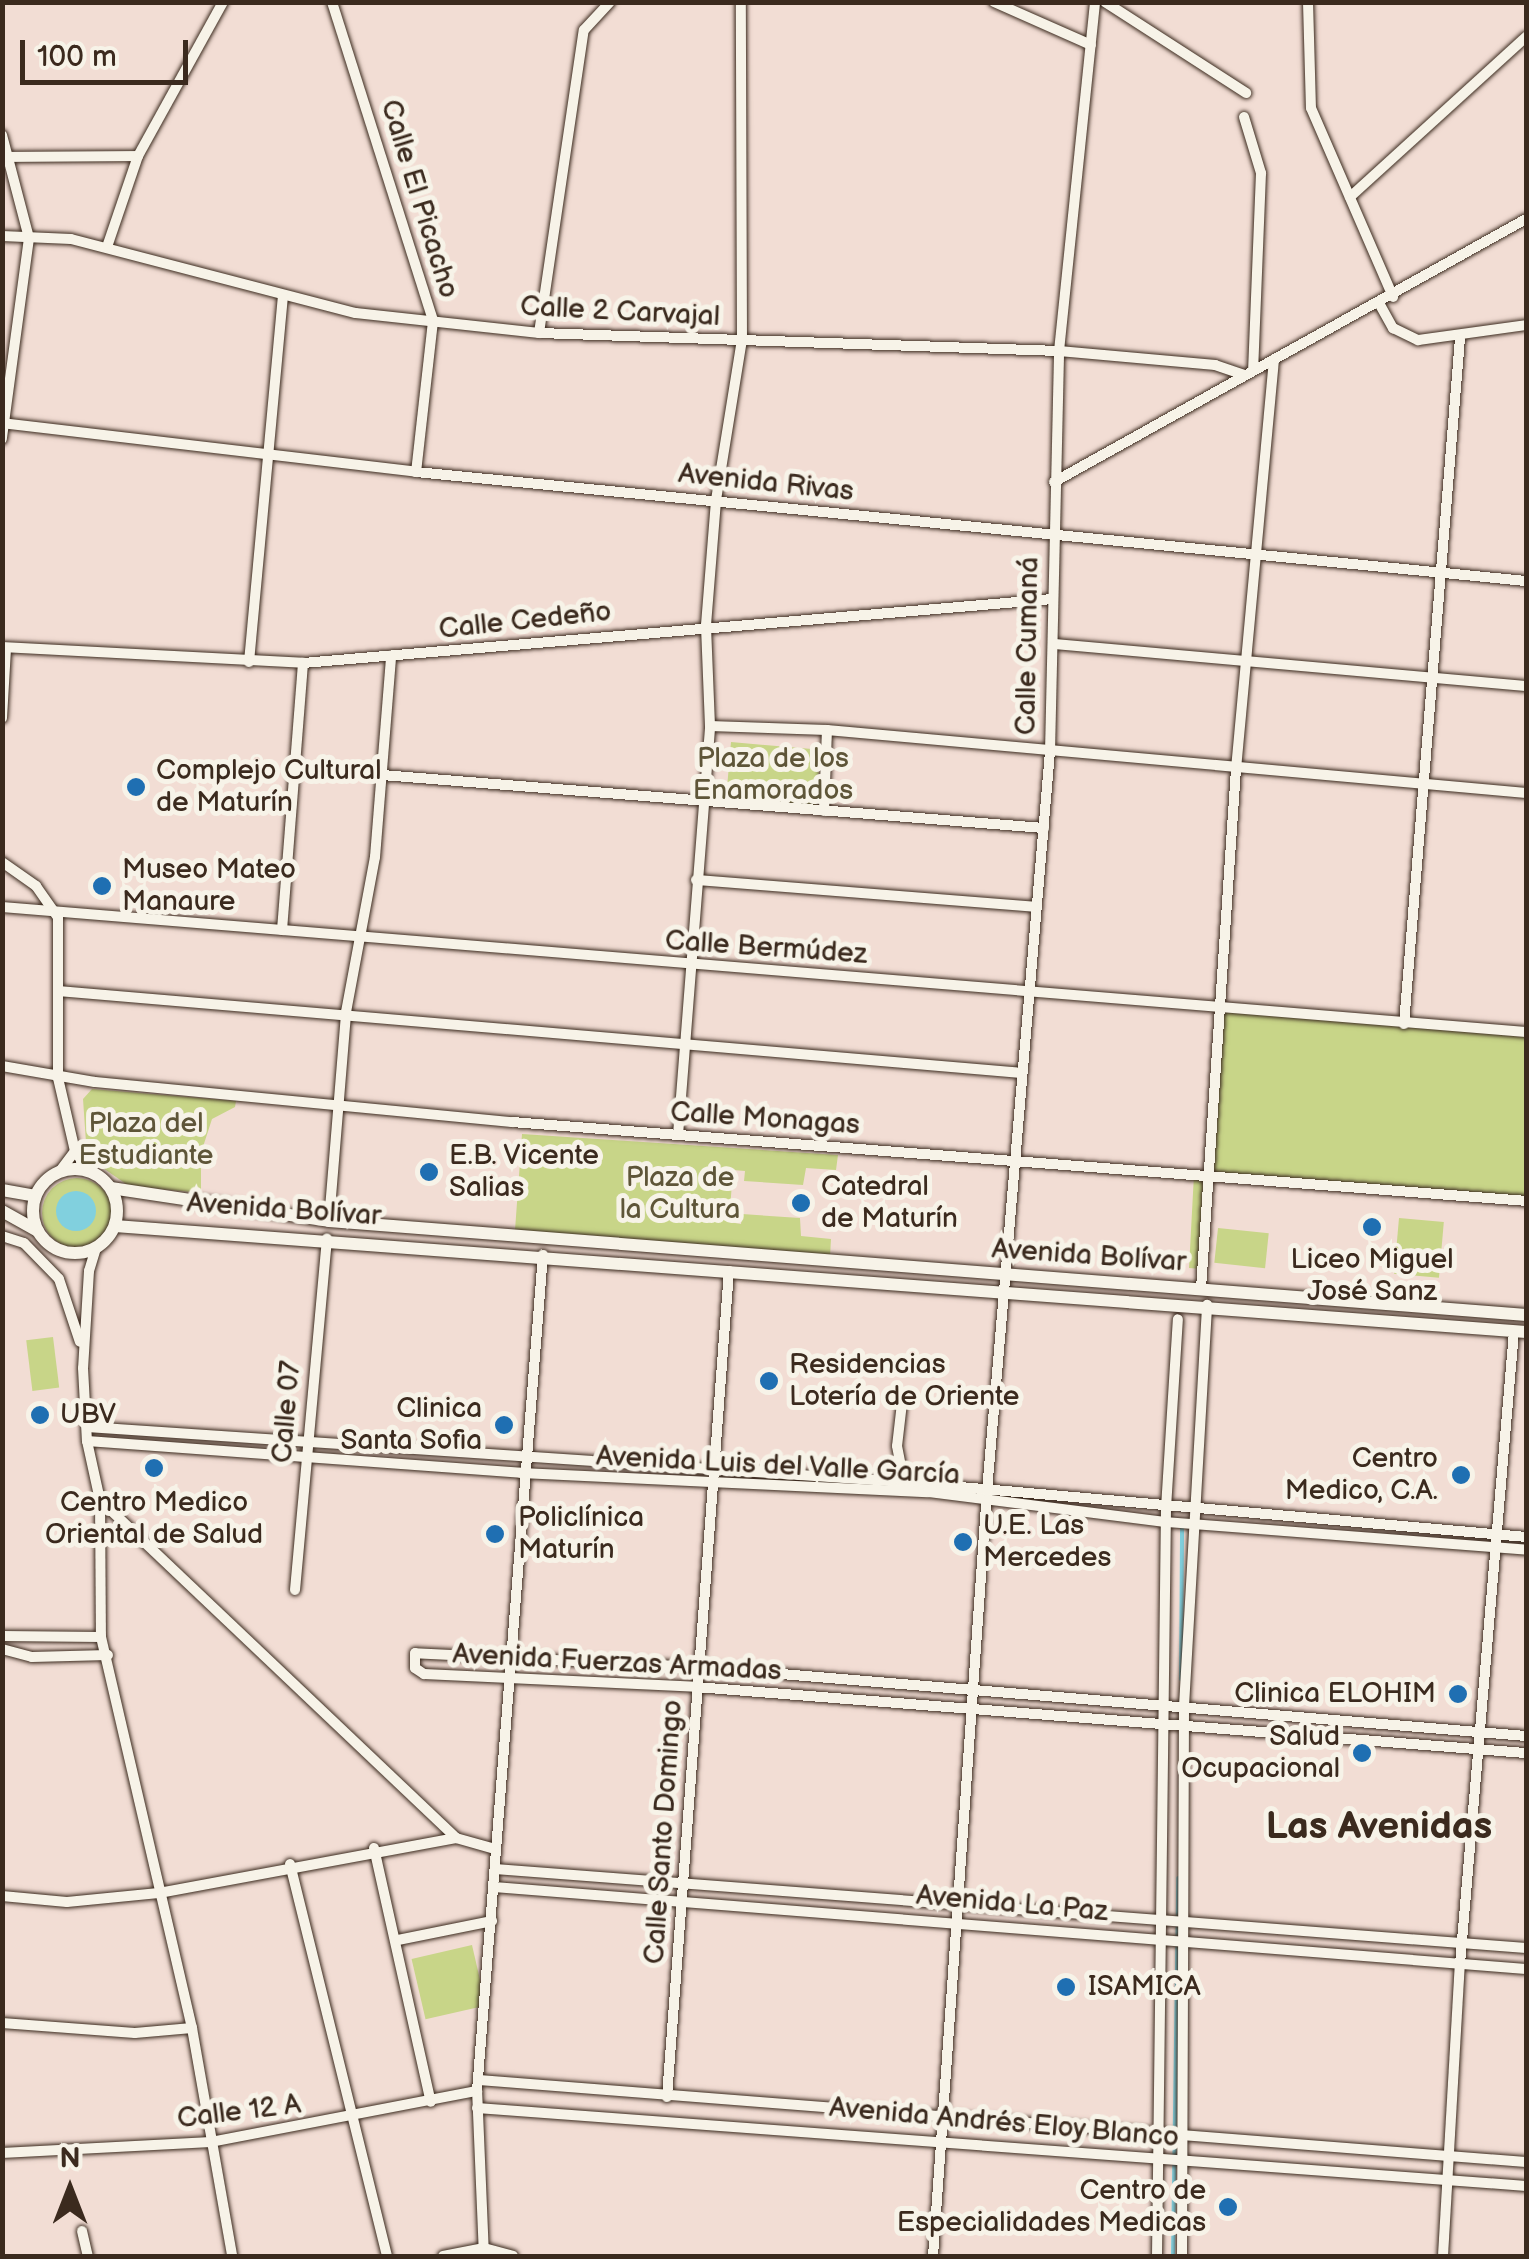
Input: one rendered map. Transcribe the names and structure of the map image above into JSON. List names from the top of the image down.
{
  "streets": {
    "street": [
      "Calle El Picacho",
      "Calle 2 Carvajal",
      "Avenida Rivas",
      "Calle Cedeño",
      "Calle Cumaná",
      "Calle Bermúdez",
      "Calle Monagas",
      "Avenida Bolívar",
      "Calle 07",
      "Avenida Luis del Valle García",
      "Avenida Fuerzas Armadas",
      "Calle Santo Domingo",
      "Avenida La Paz",
      "Calle 12 A",
      "Avenida Andrés Eloy Blanco"
    ]
  },
  "crossings": [
    ["Calle El Picacho", "Calle 2 Carvajal"],
    ["Calle El Picacho", "Avenida Rivas"],
    ["Calle 2 Carvajal", "Calle Cumaná"],
    ["Avenida Rivas", "Calle Cumaná"],
    ["Calle Cedeño", "Calle Cumaná"],
    ["Calle Cumaná", "Calle Bermúdez"],
    ["Calle Cumaná", "Calle Monagas"],
    ["Calle Cumaná", "Avenida Bolívar"],
    ["Calle Cumaná", "Avenida Luis del Valle García"],
    ["Calle Cumaná", "Avenida Fuerzas Armadas"],
    ["Calle Cumaná", "Avenida La Paz"],
    ["Calle Cumaná", "Avenida Andrés Eloy Blanco"],
    ["Avenida Bolívar", "Calle 07"],
    ["Avenida Bolívar", "Calle Santo Domingo"],
    ["Calle 07", "Avenida Luis del Valle García"],
    ["Avenida Luis del Valle García", "Calle Santo Domingo"],
    ["Avenida Fuerzas Armadas", "Calle Santo Domingo"],
    ["Calle Santo Domingo", "Avenida La Paz"],
    ["Calle Santo Domingo", "Avenida Andrés Eloy Blanco"],
    ["Calle 12 A", "Avenida Andrés Eloy Blanco"]
  ],
  "districts": ["Las Avenidas"],
  "parks": ["Plaza de los Enamorados", "Plaza del Estudiante", "Plaza de la Cultura"],
  "places": [
    "Complejo Cultural de Maturín",
    "Museo Mateo Manaure",
    "E.B. Vicente Salias",
    "Catedral de Maturín",
    "Liceo Miguel José Sanz",
    "Residencias Lotería de Oriente",
    "UBV",
    "Clinica Santa Sofia",
    "Centro Medico Oriental de Salud",
    "Centro Medico, C.A.",
    "Policlínica Maturín",
    "U.E. Las Mercedes",
    "Clinica ELOHIM",
    "Salud Ocupacional",
    "ISAMICA",
    "Centro de Especialidades Medicas"
  ],
  "scale_bar": "100 m",
  "north": "top"
}
